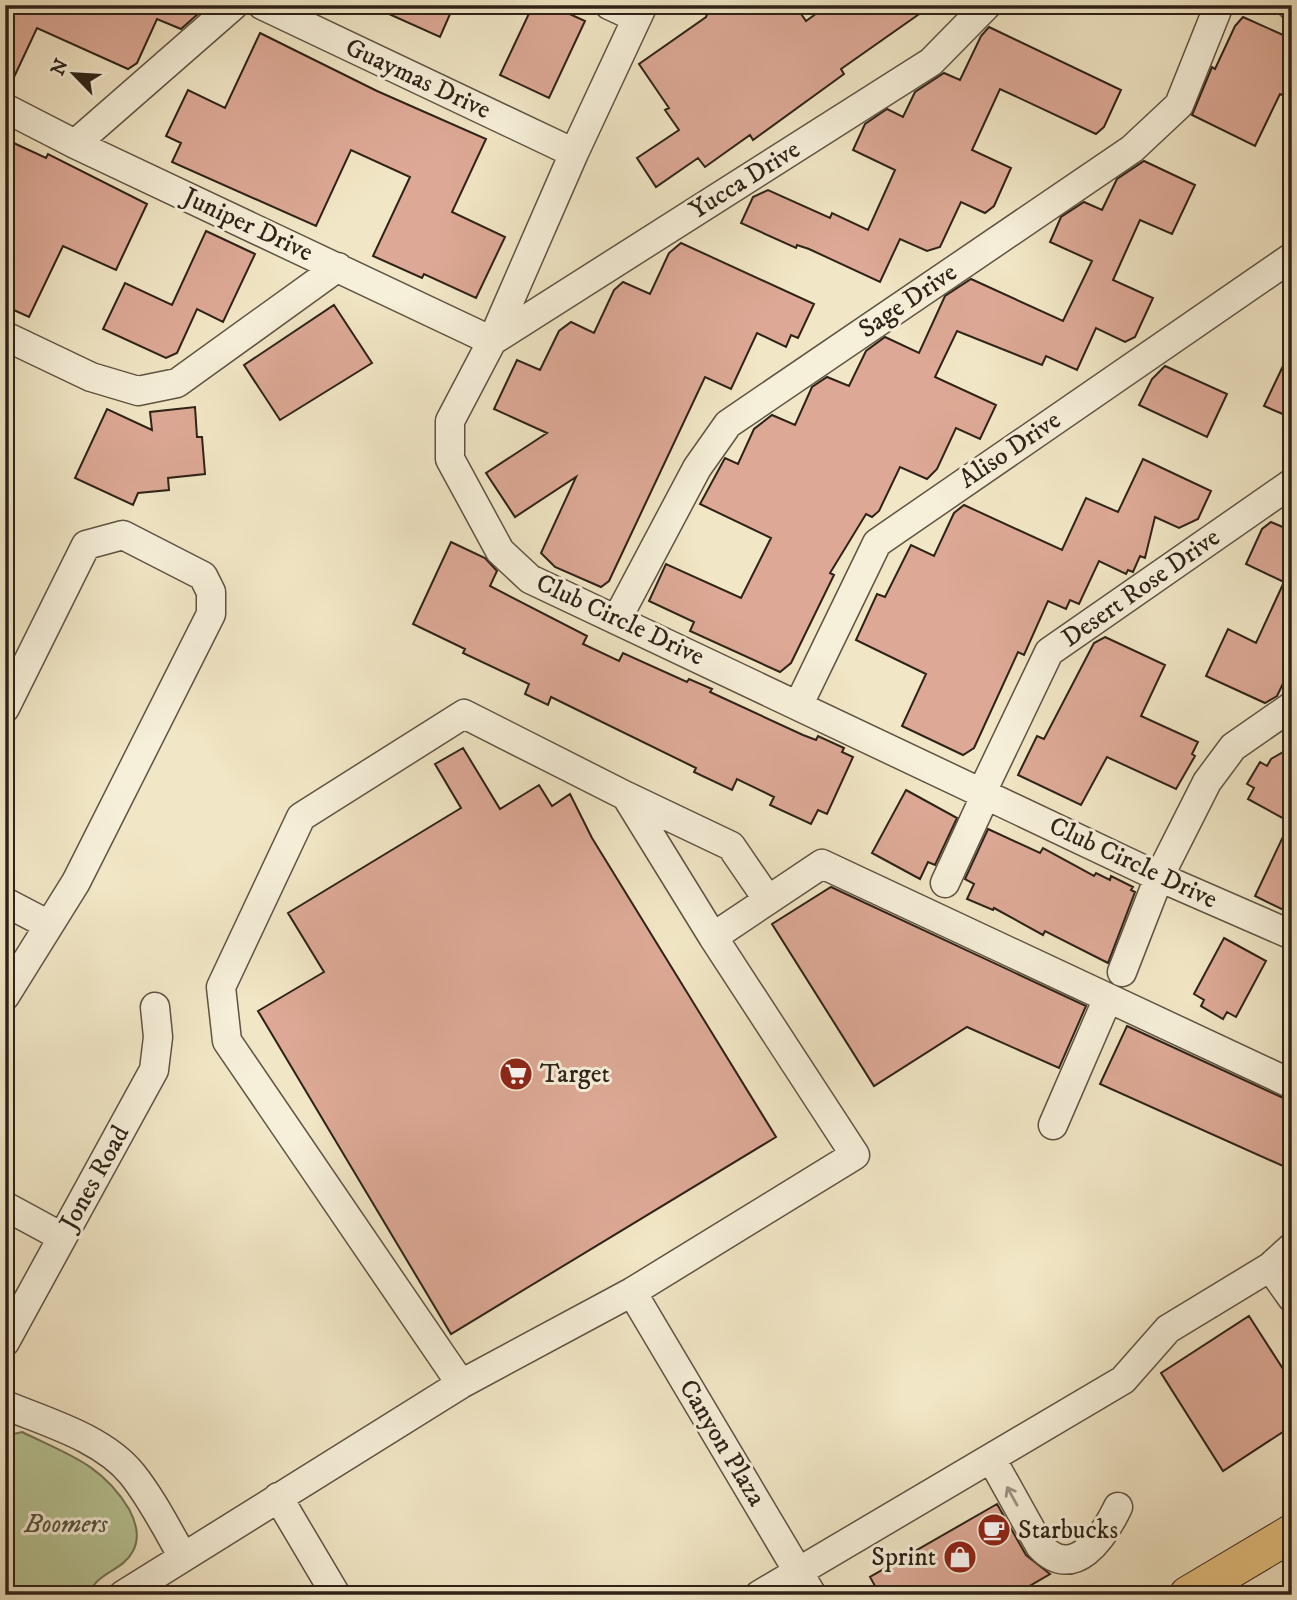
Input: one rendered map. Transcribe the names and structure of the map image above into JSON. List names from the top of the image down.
{
  "streets": {
    "street": [
      "Guaymas Drive",
      "Yucca Drive",
      "Juniper Drive",
      "Sage Drive",
      "Aliso Drive",
      "Desert Rose Drive",
      "Club Circle Drive",
      "Jones Road",
      "Canyon Plaza"
    ]
  },
  "crossings": [
    ["Guaymas Drive", "Club Circle Drive"],
    ["Yucca Drive", "Juniper Drive"],
    ["Yucca Drive", "Club Circle Drive"],
    ["Juniper Drive", "Club Circle Drive"],
    ["Sage Drive", "Club Circle Drive"],
    ["Aliso Drive", "Club Circle Drive"],
    ["Desert Rose Drive", "Club Circle Drive"]
  ],
  "parks": ["Boomers"],
  "places": {
    "supermarket": ["Target"],
    "cafe": ["Starbucks"],
    "shop": ["Sprint"]
  },
  "north": "top left"
}
